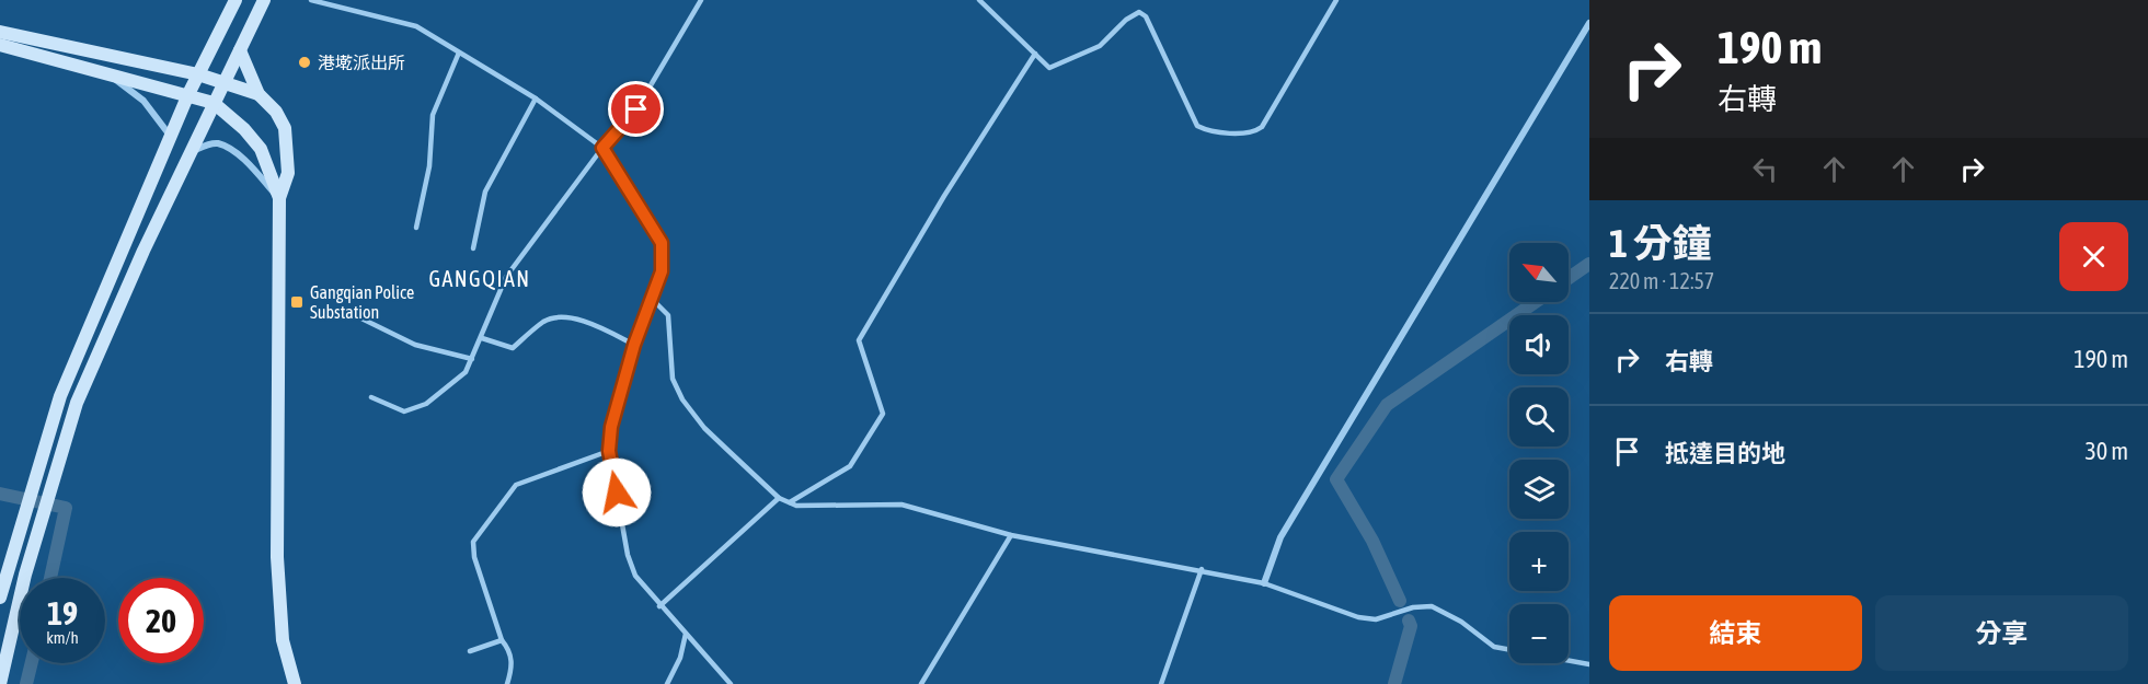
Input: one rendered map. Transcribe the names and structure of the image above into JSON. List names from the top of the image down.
{
  "districts": ["GANGQIAN"],
  "places": {
    "other": ["港墘派出所"],
    "transit": ["Gangqian Police Substation"]
  },
  "north": "top left",
  "page": {
    "turn": ["190 m", "右轉"],
    "heading": ["1 分鐘", "220 m · 12:57"],
    "map_buttons": ["+", "−"],
    "list": [
      {
        "name": "右轉",
        "value": "190 m"
      },
      {
        "name": "抵達目的地",
        "value": "30 m"
      }
    ],
    "speed": "19 km/h",
    "limit": "20",
    "buttons": ["結束", "分享"]
  }
}
